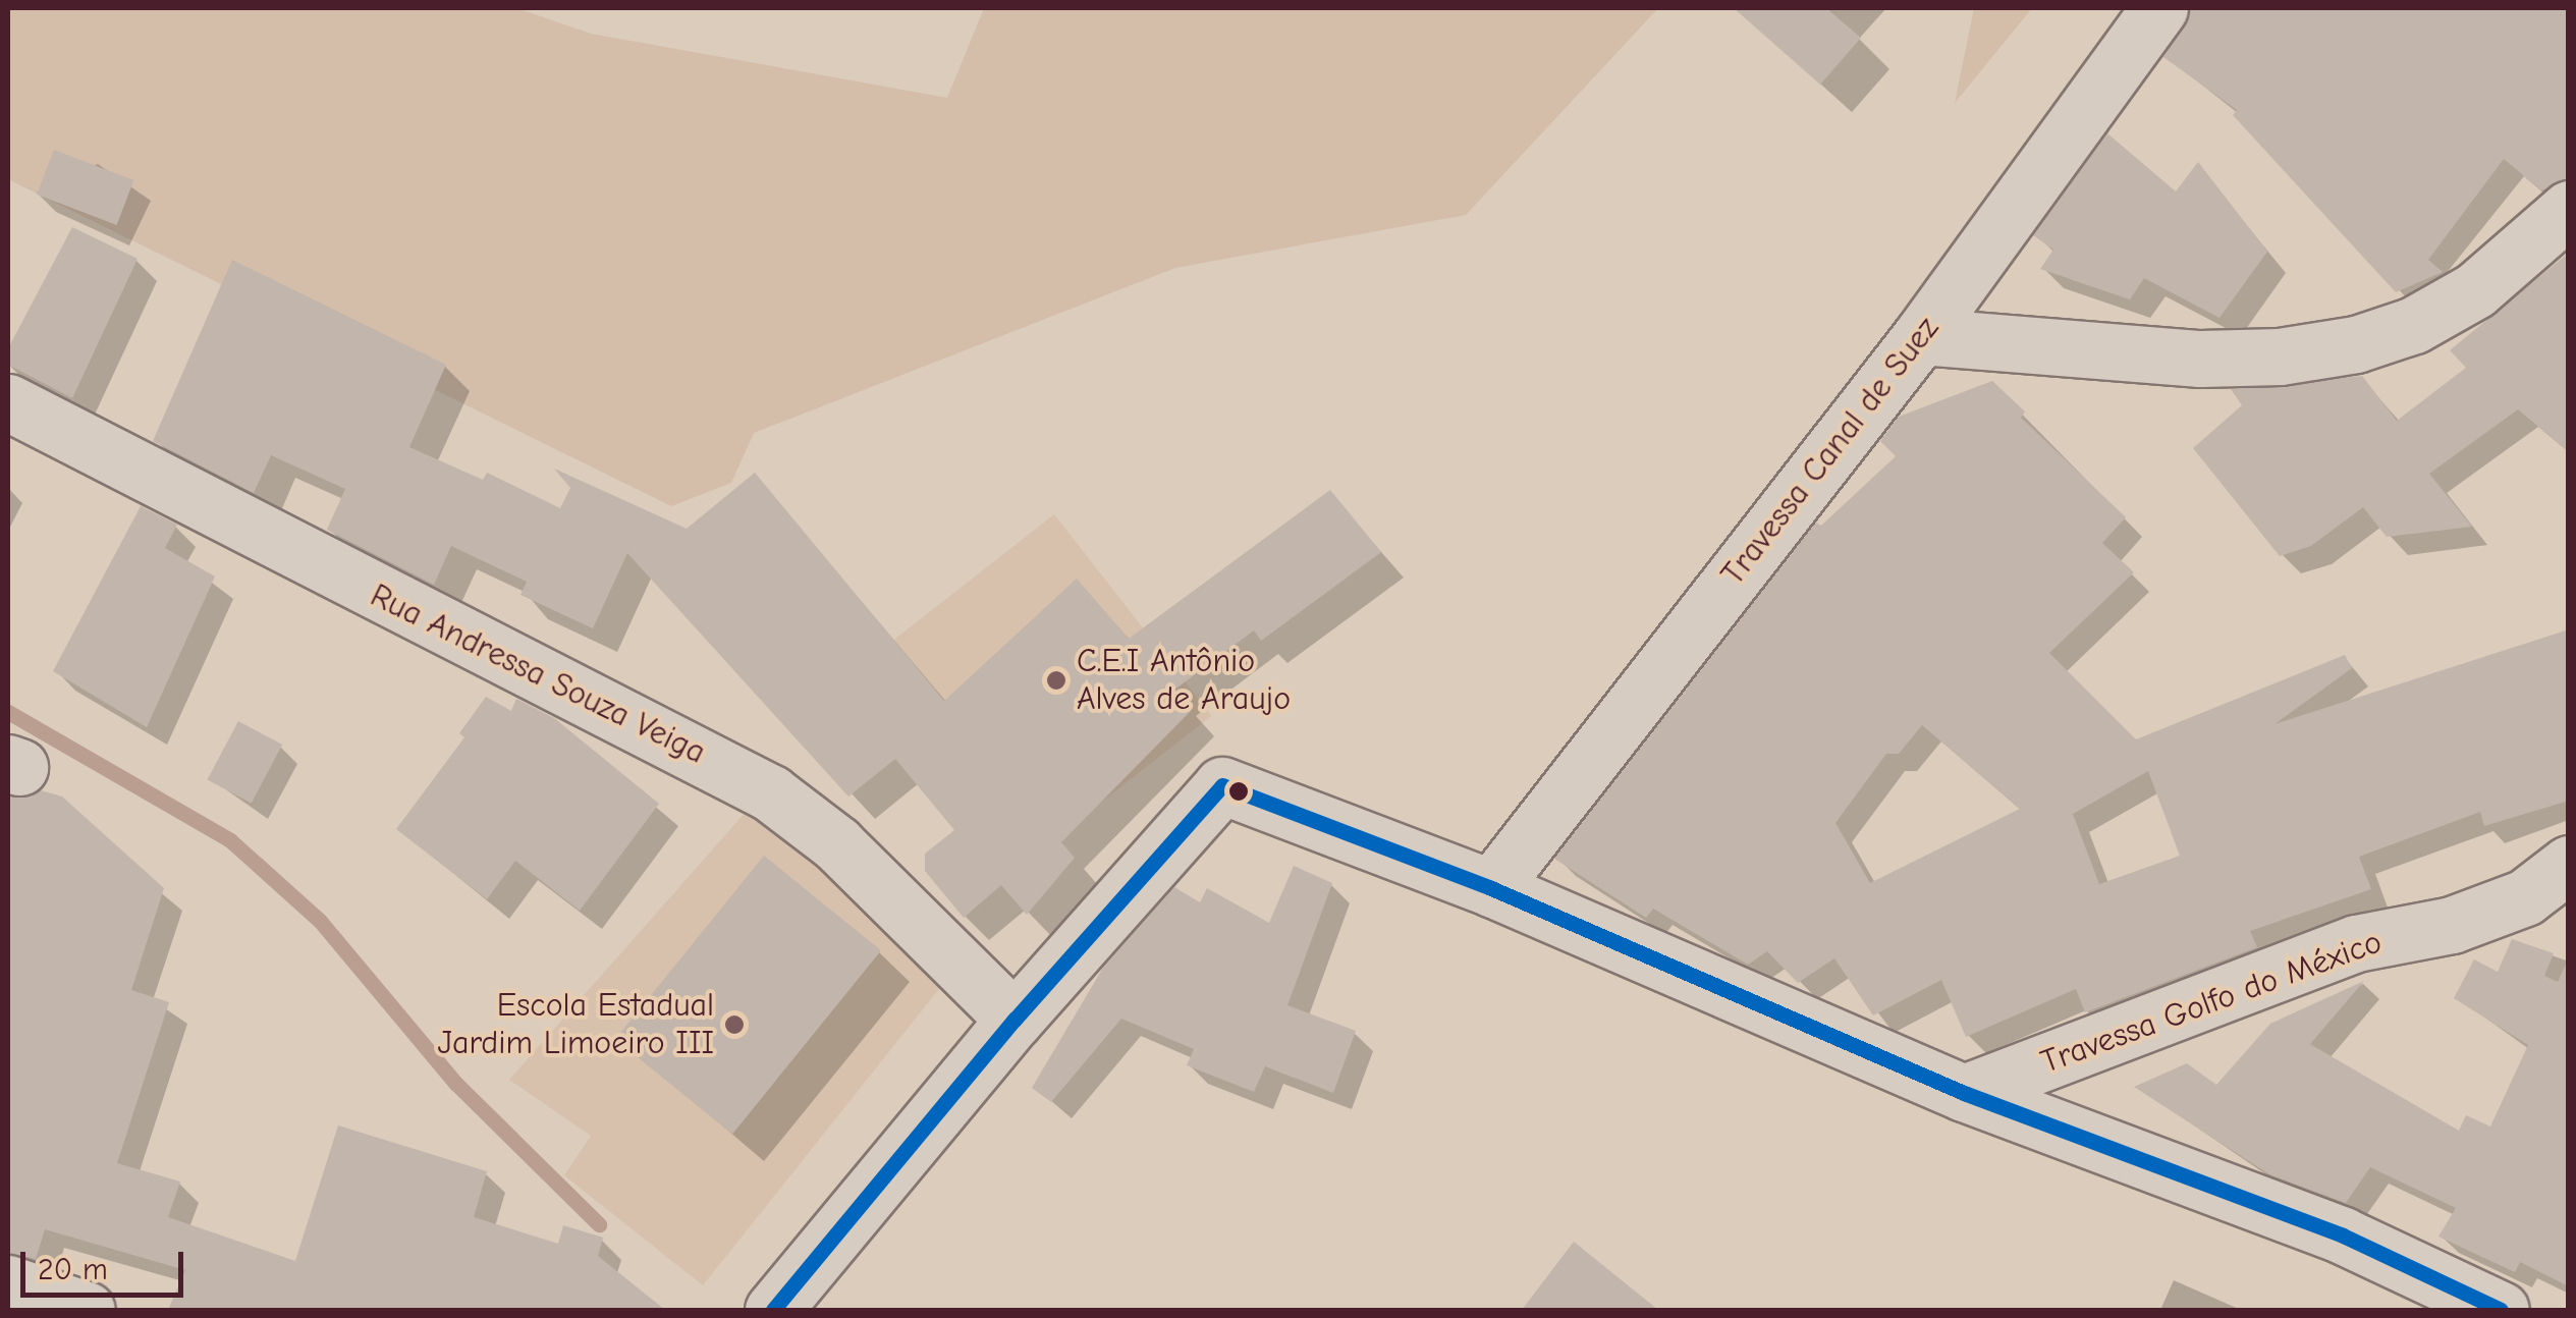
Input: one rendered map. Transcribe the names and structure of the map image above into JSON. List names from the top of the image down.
{
  "streets": {
    "street": ["Travessa Canal de Suez", "Rua Andressa Souza Veiga", "Travessa Golfo do México"]
  },
  "places": ["C.E.I Antônio Alves de Araujo", "Escola Estadual Jardim Limoeiro III"],
  "scale_bar": "20 m"
}
